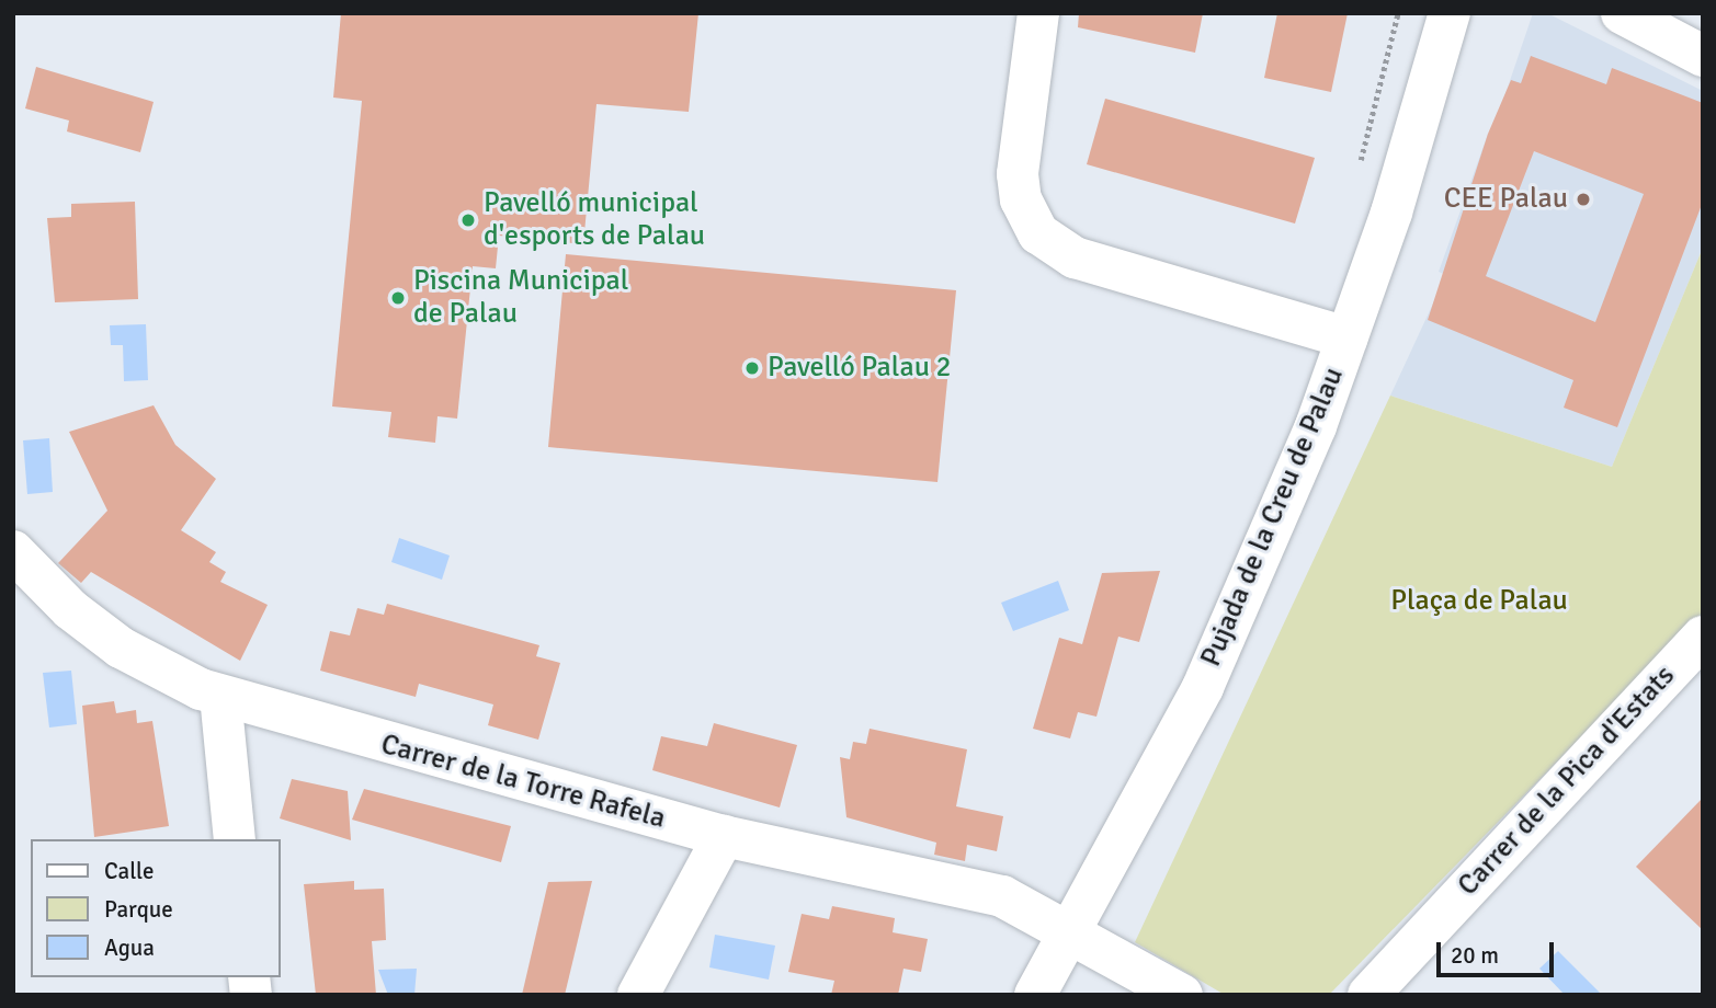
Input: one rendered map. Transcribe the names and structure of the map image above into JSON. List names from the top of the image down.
{
  "streets": {
    "street": ["Pujada de la Creu de Palau", "Carrer de la Pica d'Estats", "Carrer de la Torre Rafela"]
  },
  "crossings": [
    ["Pujada de la Creu de Palau", "Carrer de la Torre Rafela"]
  ],
  "parks": ["Plaça de Palau"],
  "places": [
    "CEE Palau",
    "Pavelló municipal d'esports de Palau",
    "Piscina Municipal de Palau",
    "Pavelló Palau 2"
  ],
  "legend": ["Calle", "Parque", "Agua"],
  "scale_bar": "20 m"
}
